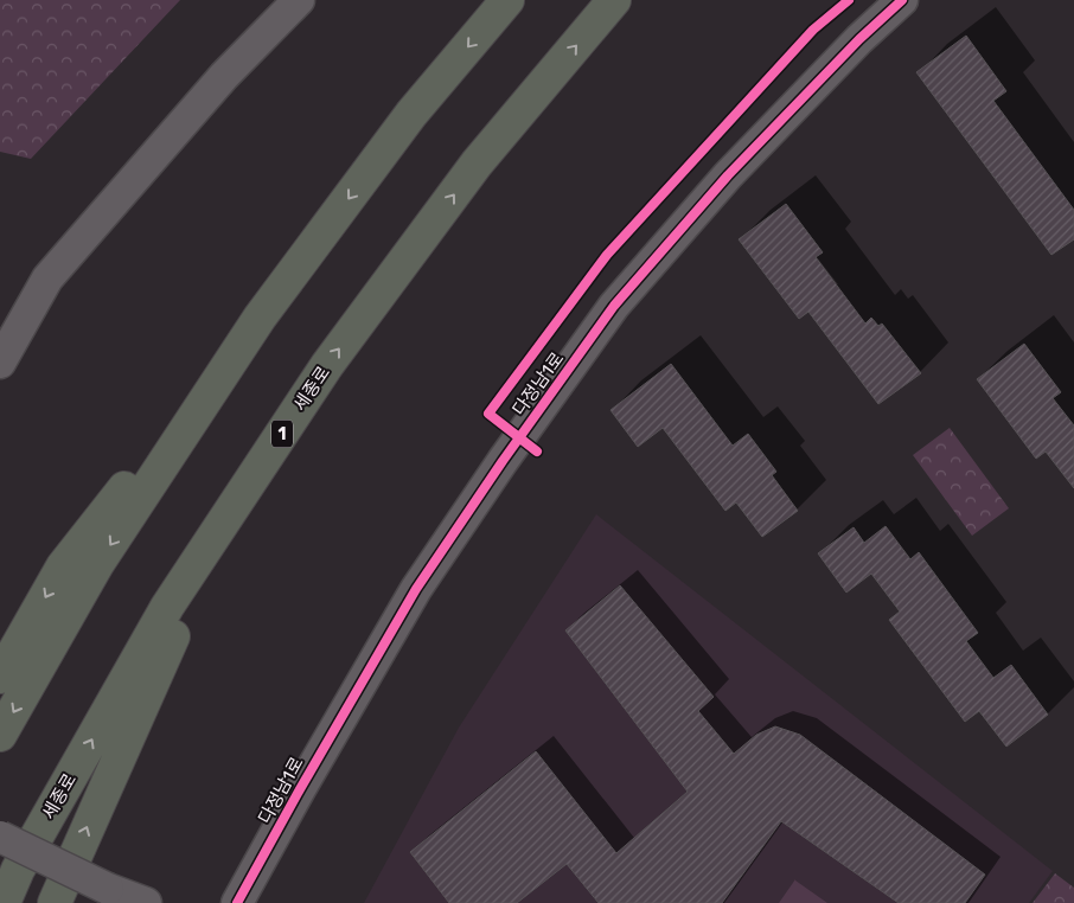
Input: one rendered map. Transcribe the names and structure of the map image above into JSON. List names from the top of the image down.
{
  "streets": {
    "highway": ["세종로", "1"],
    "street": ["다정남1로"]
  }
}
